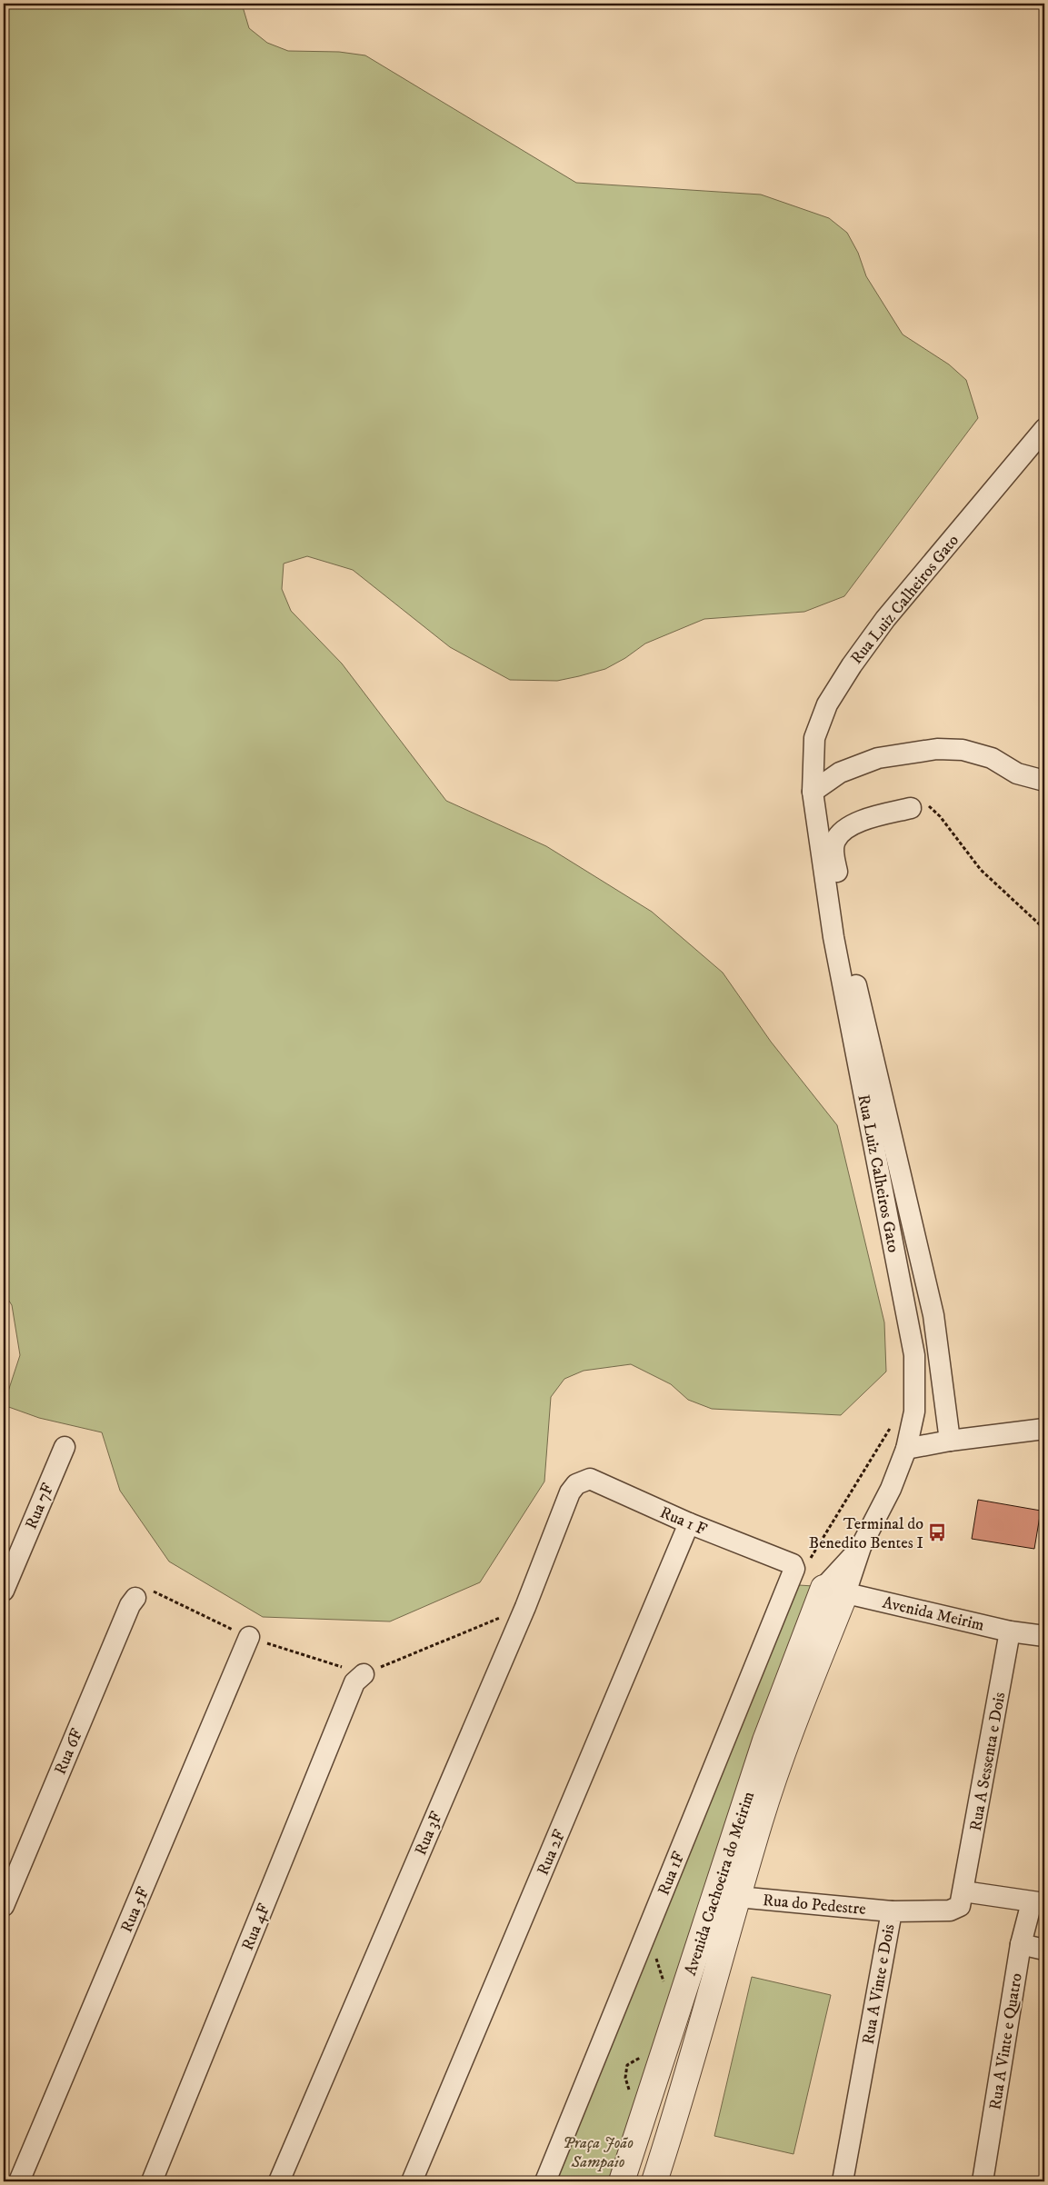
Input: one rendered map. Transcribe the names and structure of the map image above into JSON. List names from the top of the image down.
{
  "streets": {
    "street": [
      "Rua Luiz Calheiros Gato",
      "Rua 7F",
      "Rua 1 F",
      "Avenida Meirim",
      "Rua 6F",
      "Rua A Sessenta e Dois",
      "Rua 3F",
      "Rua 2F",
      "Rua 1F",
      "Avenida Cachoeira do Meirim",
      "Rua do Pedestre",
      "Rua 5F",
      "Rua 4F",
      "Rua A Vinte e Dois",
      "Rua A Vinte e Quatro"
    ]
  },
  "crossings": [
    ["Rua Luiz Calheiros Gato", "Avenida Meirim"],
    ["Rua Luiz Calheiros Gato", "Avenida Cachoeira do Meirim"],
    ["Rua 1 F", "Rua 3F"],
    ["Rua 1 F", "Rua 2F"],
    ["Rua 1 F", "Rua 1F"],
    ["Avenida Meirim", "Rua A Sessenta e Dois"],
    ["Avenida Meirim", "Avenida Cachoeira do Meirim"],
    ["Rua A Sessenta e Dois", "Rua A Vinte e Dois"],
    ["Avenida Cachoeira do Meirim", "Rua do Pedestre"],
    ["Rua do Pedestre", "Rua A Vinte e Dois"]
  ],
  "parks": ["Praça João Sampaio"],
  "places": {
    "bus stop": ["Terminal do Benedito Bentes I"]
  }
}
